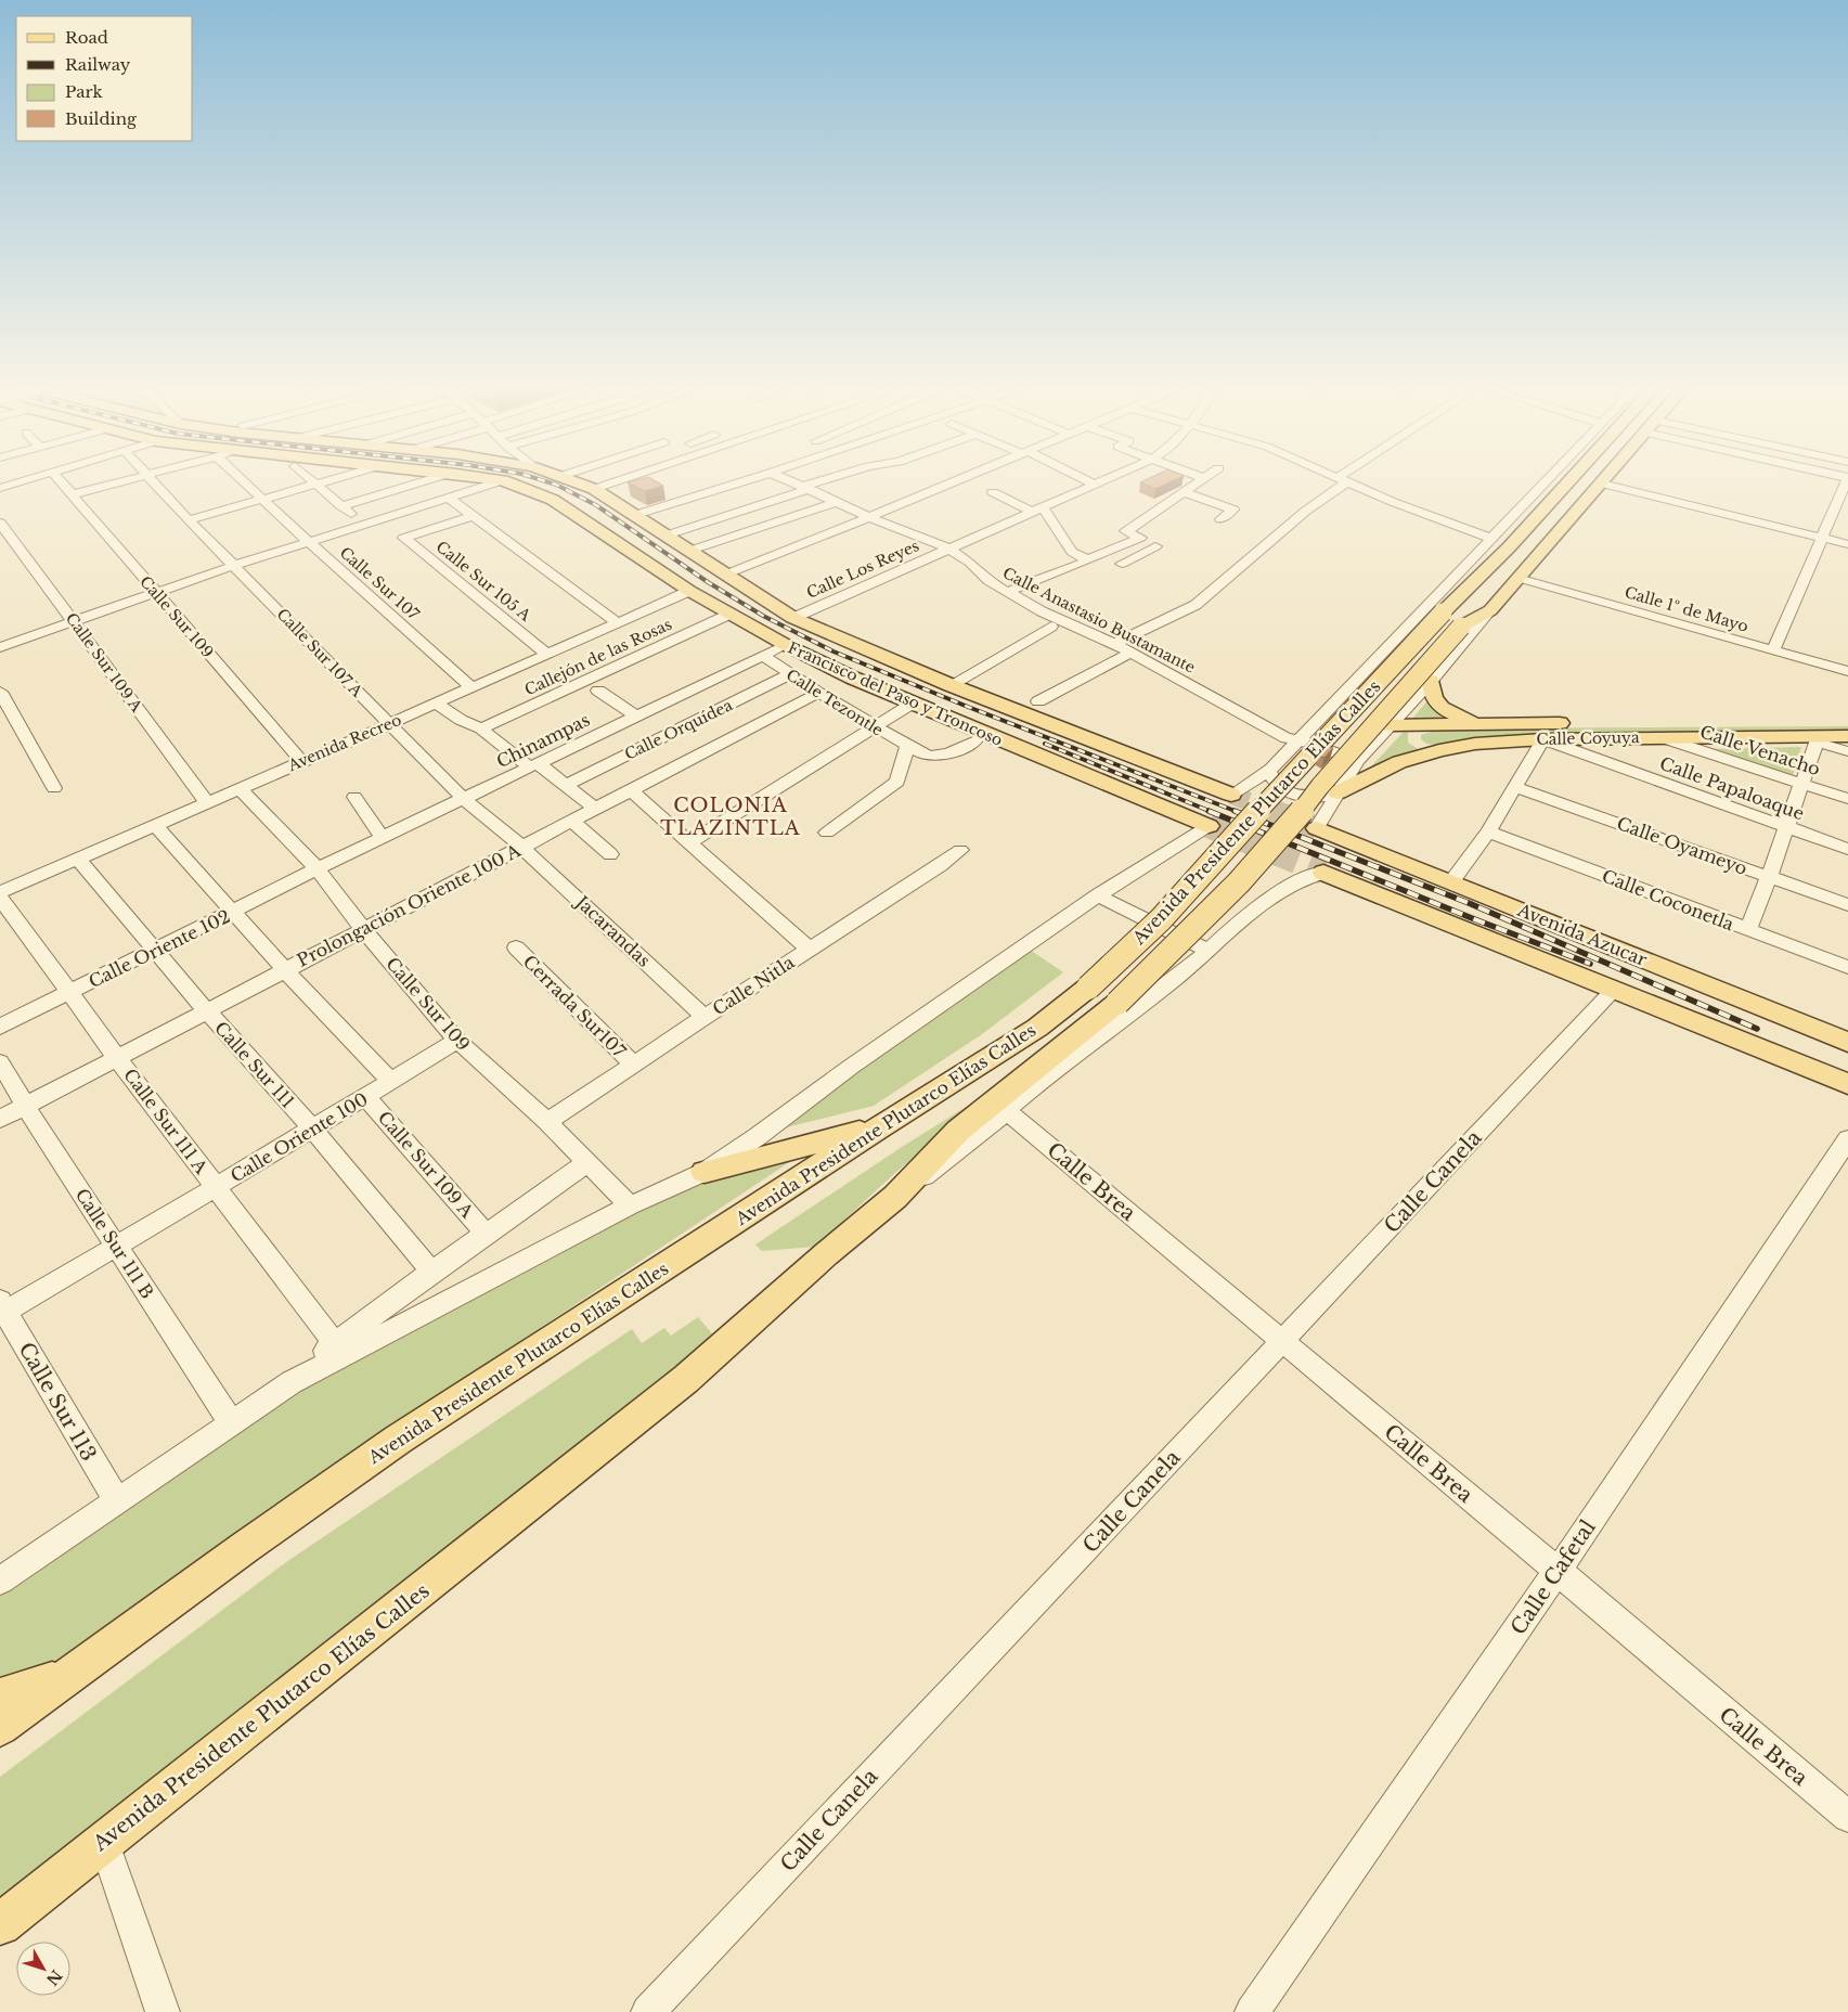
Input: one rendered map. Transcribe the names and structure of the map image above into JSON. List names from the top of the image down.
{
  "streets": {
    "main road": [
      "Francisco del Paso y Troncoso",
      "Calle Coyuya",
      "Avenida Presidente Plutarco Elías Calles",
      "Avenida Azucar"
    ],
    "street": [
      "Calle Los Reyes",
      "Calle Sur 105 A",
      "Calle Sur 107",
      "Calle 1º de Mayo",
      "Calle Sur 109",
      "Calle Anastasio Bustamante",
      "Calle Sur 107 A",
      "Callejón de las Rosas",
      "Calle Sur 109 A",
      "Calle Tezontle",
      "Calle Orquídea",
      "Chinampas",
      "Avenida Recreo",
      "Calle Venacho",
      "Calle Papaloaque",
      "Calle Oyameyo",
      "Calle Coconetla",
      "Prolongación Oriente 100 A",
      "Jacarandas",
      "Calle Oriente 102",
      "Calle Nitla",
      "Cerrada Sur107",
      "Calle Sur 111",
      "Calle Sur 111 A",
      "Calle Oriente 100",
      "Calle Brea",
      "Calle Canela",
      "Calle Sur 111 B",
      "Calle Sur 113",
      "Calle Cafetal"
    ]
  },
  "crossings": [
    ["Calle Los Reyes", "Calle Anastasio Bustamante"],
    ["Calle Los Reyes", "Francisco del Paso y Troncoso"],
    ["Calle Sur 105 A", "Avenida Recreo"],
    ["Calle Sur 107", "Avenida Recreo"],
    ["Calle 1º de Mayo", "Avenida Presidente Plutarco Elías Calles"],
    ["Calle Sur 109", "Chinampas"],
    ["Calle Sur 109", "Avenida Recreo"],
    ["Calle Sur 109", "Avenida Presidente Plutarco Elías Calles"],
    ["Calle Sur 109", "Prolongación Oriente 100 A"],
    ["Calle Sur 109", "Calle Oriente 102"],
    ["Calle Sur 109", "Calle Nitla"],
    ["Calle Sur 109", "Calle Oriente 100"],
    ["Calle Anastasio Bustamante", "Avenida Presidente Plutarco Elías Calles"],
    ["Calle Sur 107 A", "Chinampas"],
    ["Calle Sur 107 A", "Avenida Recreo"],
    ["Calle Sur 107 A", "Prolongación Oriente 100 A"],
    ["Calle Sur 107 A", "Jacarandas"],
    ["Callejón de las Rosas", "Francisco del Paso y Troncoso"],
    ["Calle Sur 109 A", "Avenida Recreo"],
    ["Calle Sur 109 A", "Avenida Presidente Plutarco Elías Calles"],
    ["Calle Sur 109 A", "Prolongación Oriente 100 A"],
    ["Calle Sur 109 A", "Calle Oriente 102"],
    ["Calle Sur 109 A", "Calle Oriente 100"],
    ["Francisco del Paso y Troncoso", "Chinampas"],
    ["Francisco del Paso y Troncoso", "Avenida Recreo"],
    ["Francisco del Paso y Troncoso", "Avenida Presidente Plutarco Elías Calles"],
    ["Calle Tezontle", "Calle Orquídea"],
    ["Calle Tezontle", "Chinampas"],
    ["Calle Tezontle", "Prolongación Oriente 100 A"],
    ["Calle Coyuya", "Calle Venacho"],
    ["Calle Coyuya", "Calle Papaloaque"],
    ["Calle Coyuya", "Avenida Presidente Plutarco Elías Calles"],
    ["Chinampas", "Calle Oriente 102"],
    ["Avenida Recreo", "Calle Sur 111"],
    ["Avenida Presidente Plutarco Elías Calles", "Avenida Azucar"],
    ["Avenida Presidente Plutarco Elías Calles", "Calle Sur 111"],
    ["Avenida Presidente Plutarco Elías Calles", "Calle Sur 111 A"],
    ["Avenida Presidente Plutarco Elías Calles", "Calle Brea"],
    ["Avenida Presidente Plutarco Elías Calles", "Calle Sur 111 B"],
    ["Avenida Presidente Plutarco Elías Calles", "Calle Sur 113"],
    ["Prolongación Oriente 100 A", "Jacarandas"],
    ["Prolongación Oriente 100 A", "Calle Sur 111"],
    ["Prolongación Oriente 100 A", "Calle Sur 111 A"],
    ["Prolongación Oriente 100 A", "Calle Sur 111 B"],
    ["Jacarandas", "Calle Nitla"],
    ["Calle Oriente 102", "Calle Sur 111"],
    ["Calle Oriente 102", "Calle Sur 111 A"],
    ["Calle Nitla", "Cerrada Sur107"],
    ["Calle Sur 111", "Calle Oriente 100"],
    ["Calle Sur 111 A", "Calle Oriente 100"],
    ["Calle Oriente 100", "Calle Sur 111 B"],
    ["Calle Oriente 100", "Calle Sur 113"],
    ["Calle Brea", "Calle Canela"],
    ["Calle Brea", "Calle Cafetal"]
  ],
  "districts": ["COLONIA TLAZINTLA"],
  "legend": [
    "Road",
    "Railway",
    "Park",
    "Building"
  ],
  "north": "bottom right"
}
